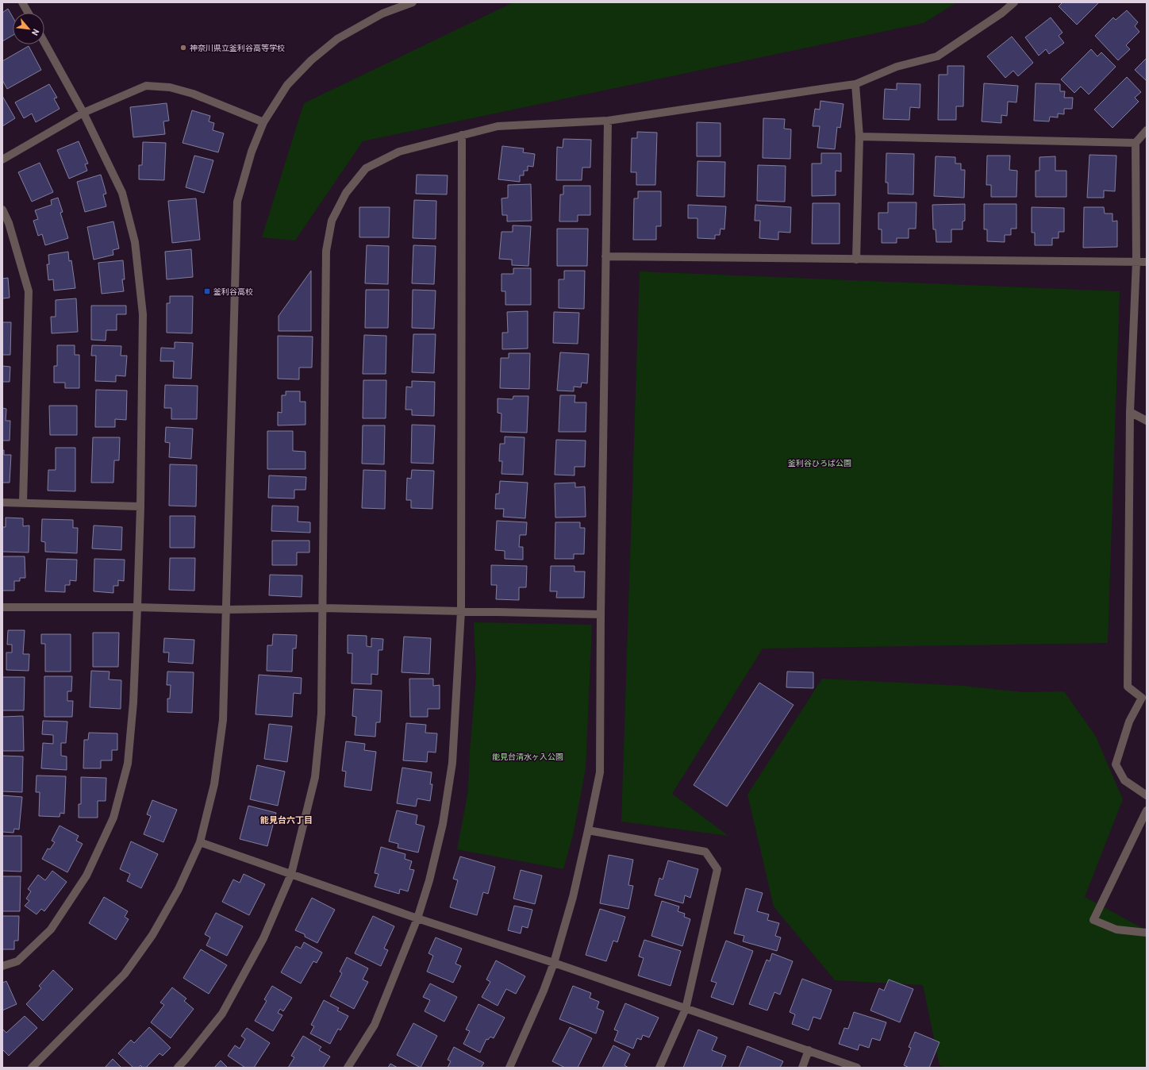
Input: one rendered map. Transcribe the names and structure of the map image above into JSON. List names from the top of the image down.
{
  "districts": ["能見台六丁目"],
  "parks": ["釜利谷ひろば公園", "能見台清水ヶ入公園"],
  "places": {
    "other": ["神奈川県立釜利谷高等学校"],
    "transit": ["釜利谷高校"]
  },
  "north": "bottom right"
}
